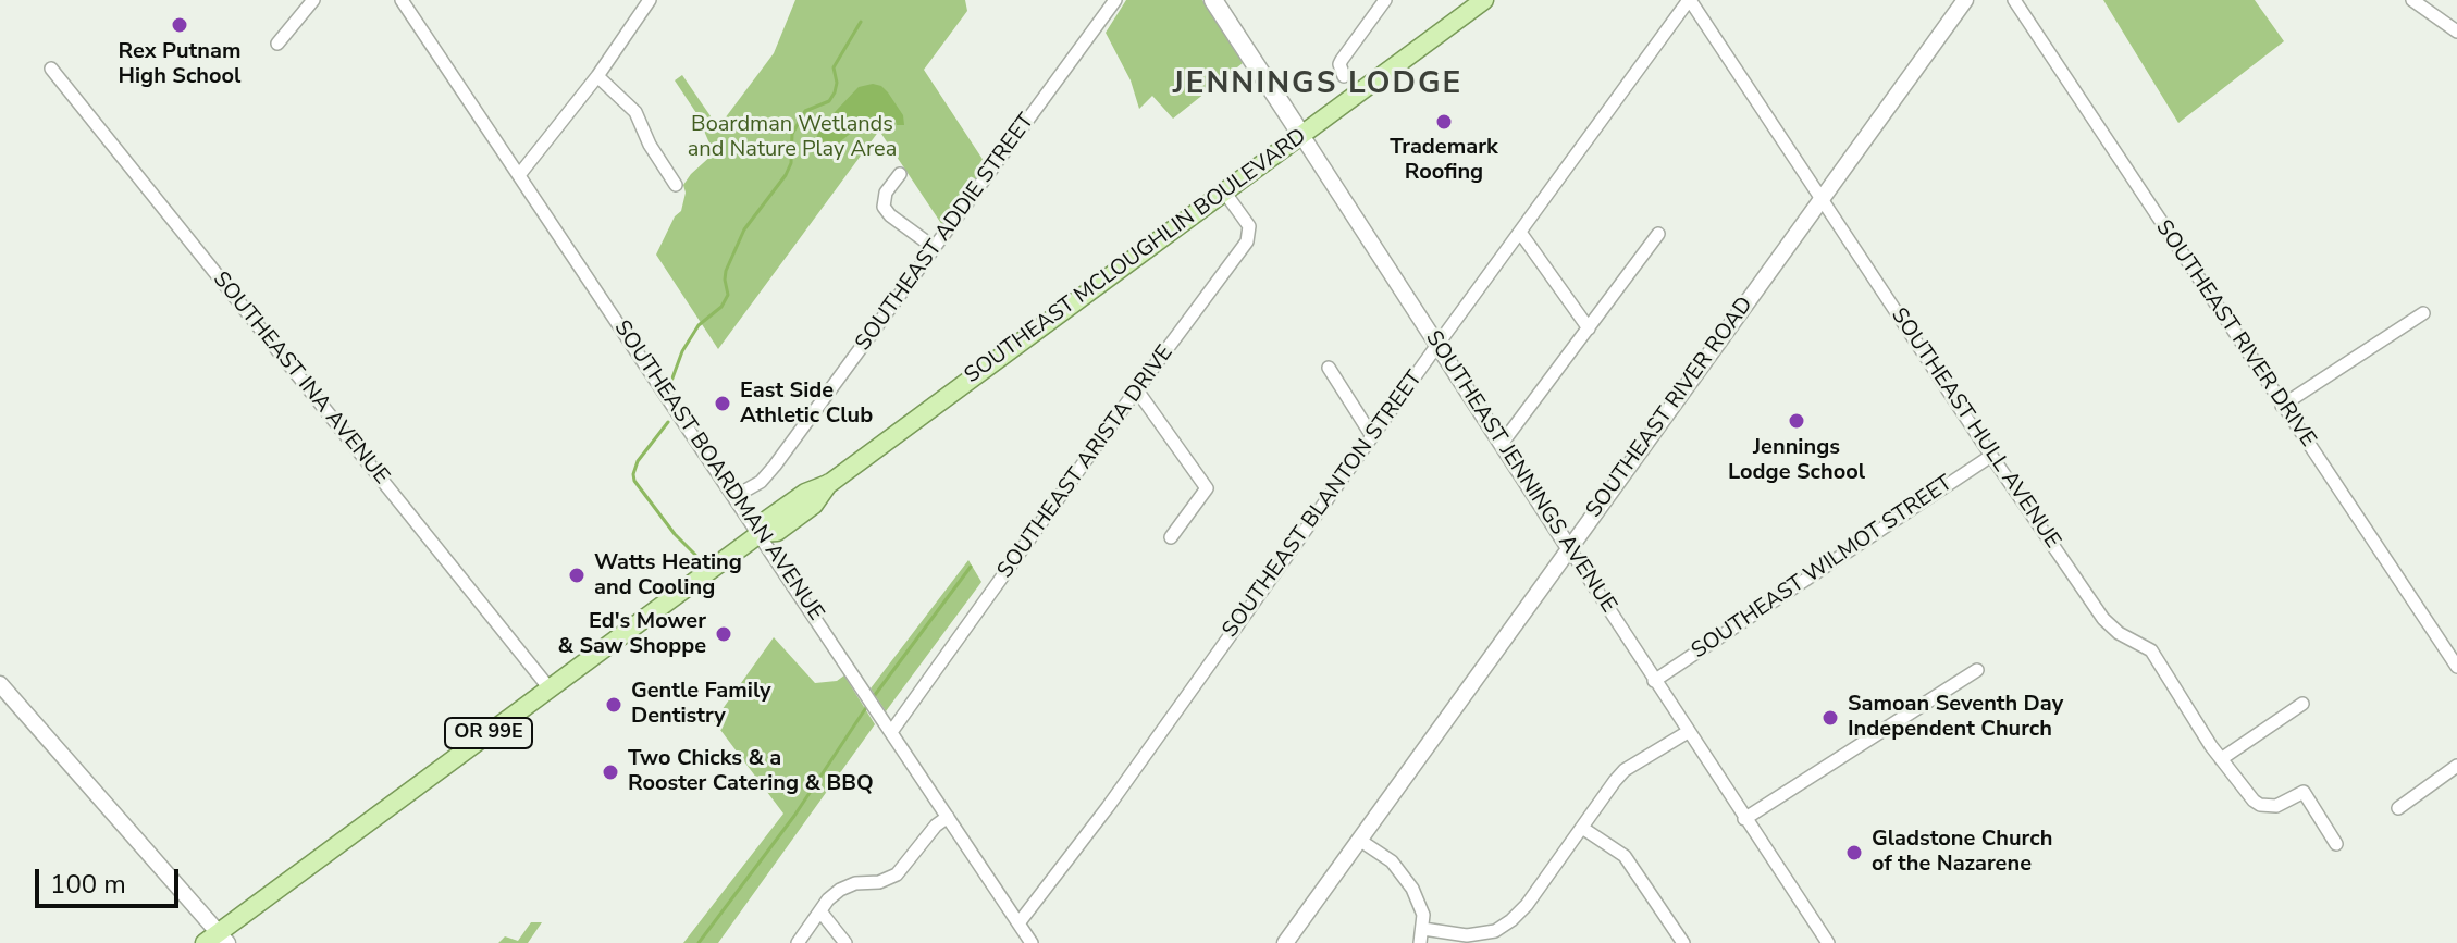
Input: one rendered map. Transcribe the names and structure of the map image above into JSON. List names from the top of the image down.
{
  "streets": {
    "main road": ["SOUTHEAST MCLOUGHLIN BOULEVARD", "SOUTHEAST JENNINGS AVENUE", "OR 99E"],
    "street": [
      "SOUTHEAST ADDIE STREET",
      "SOUTHEAST RIVER DRIVE",
      "SOUTHEAST INA AVENUE",
      "SOUTHEAST RIVER ROAD",
      "SOUTHEAST HULL AVENUE",
      "SOUTHEAST ARISTA DRIVE",
      "SOUTHEAST BOARDMAN AVENUE",
      "SOUTHEAST BLANTON STREET",
      "SOUTHEAST WILMOT STREET"
    ]
  },
  "crossings": [
    ["SOUTHEAST ADDIE STREET", "SOUTHEAST BOARDMAN AVENUE"],
    ["SOUTHEAST MCLOUGHLIN BOULEVARD", "SOUTHEAST INA AVENUE"],
    ["SOUTHEAST MCLOUGHLIN BOULEVARD", "SOUTHEAST ARISTA DRIVE"],
    ["SOUTHEAST MCLOUGHLIN BOULEVARD", "SOUTHEAST BOARDMAN AVENUE"],
    ["SOUTHEAST MCLOUGHLIN BOULEVARD", "SOUTHEAST JENNINGS AVENUE"],
    ["SOUTHEAST RIVER ROAD", "SOUTHEAST HULL AVENUE"],
    ["SOUTHEAST RIVER ROAD", "SOUTHEAST JENNINGS AVENUE"],
    ["SOUTHEAST HULL AVENUE", "SOUTHEAST BLANTON STREET"],
    ["SOUTHEAST HULL AVENUE", "SOUTHEAST WILMOT STREET"],
    ["SOUTHEAST ARISTA DRIVE", "SOUTHEAST BOARDMAN AVENUE"],
    ["SOUTHEAST BOARDMAN AVENUE", "SOUTHEAST BLANTON STREET"],
    ["SOUTHEAST JENNINGS AVENUE", "SOUTHEAST BLANTON STREET"],
    ["SOUTHEAST JENNINGS AVENUE", "SOUTHEAST WILMOT STREET"]
  ],
  "districts": ["JENNINGS LODGE"],
  "parks": ["Boardman Wetlands and Nature Play Area"],
  "places": [
    "Rex Putnam High School",
    "Trademark Roofing",
    "East Side Athletic Club",
    "Jennings Lodge School",
    "Watts Heating and Cooling",
    "Ed's Mower & Saw Shoppe",
    "Gentle Family Dentistry",
    "Samoan Seventh Day Independent Church",
    "Two Chicks & a Rooster Catering & BBQ",
    "Gladstone Church of the Nazarene"
  ],
  "scale_bar": "100 m"
}
